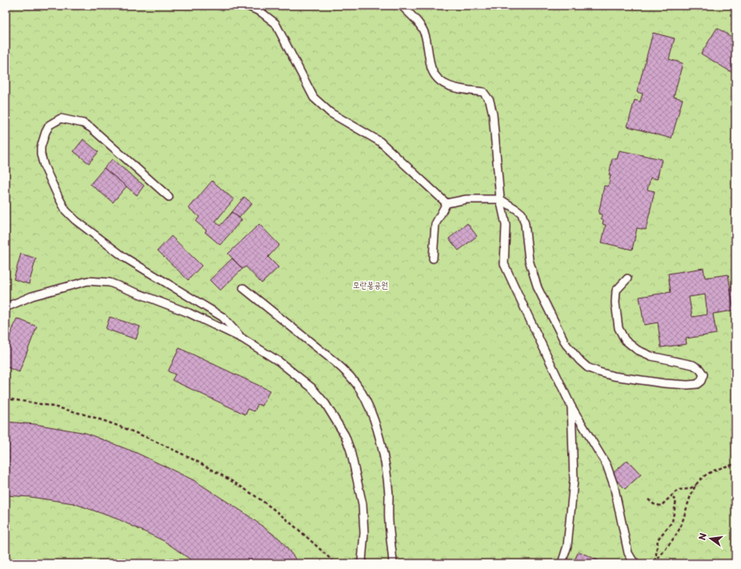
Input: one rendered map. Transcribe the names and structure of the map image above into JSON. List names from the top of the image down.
{
  "parks": ["모란봉공원"],
  "north": "left"
}
